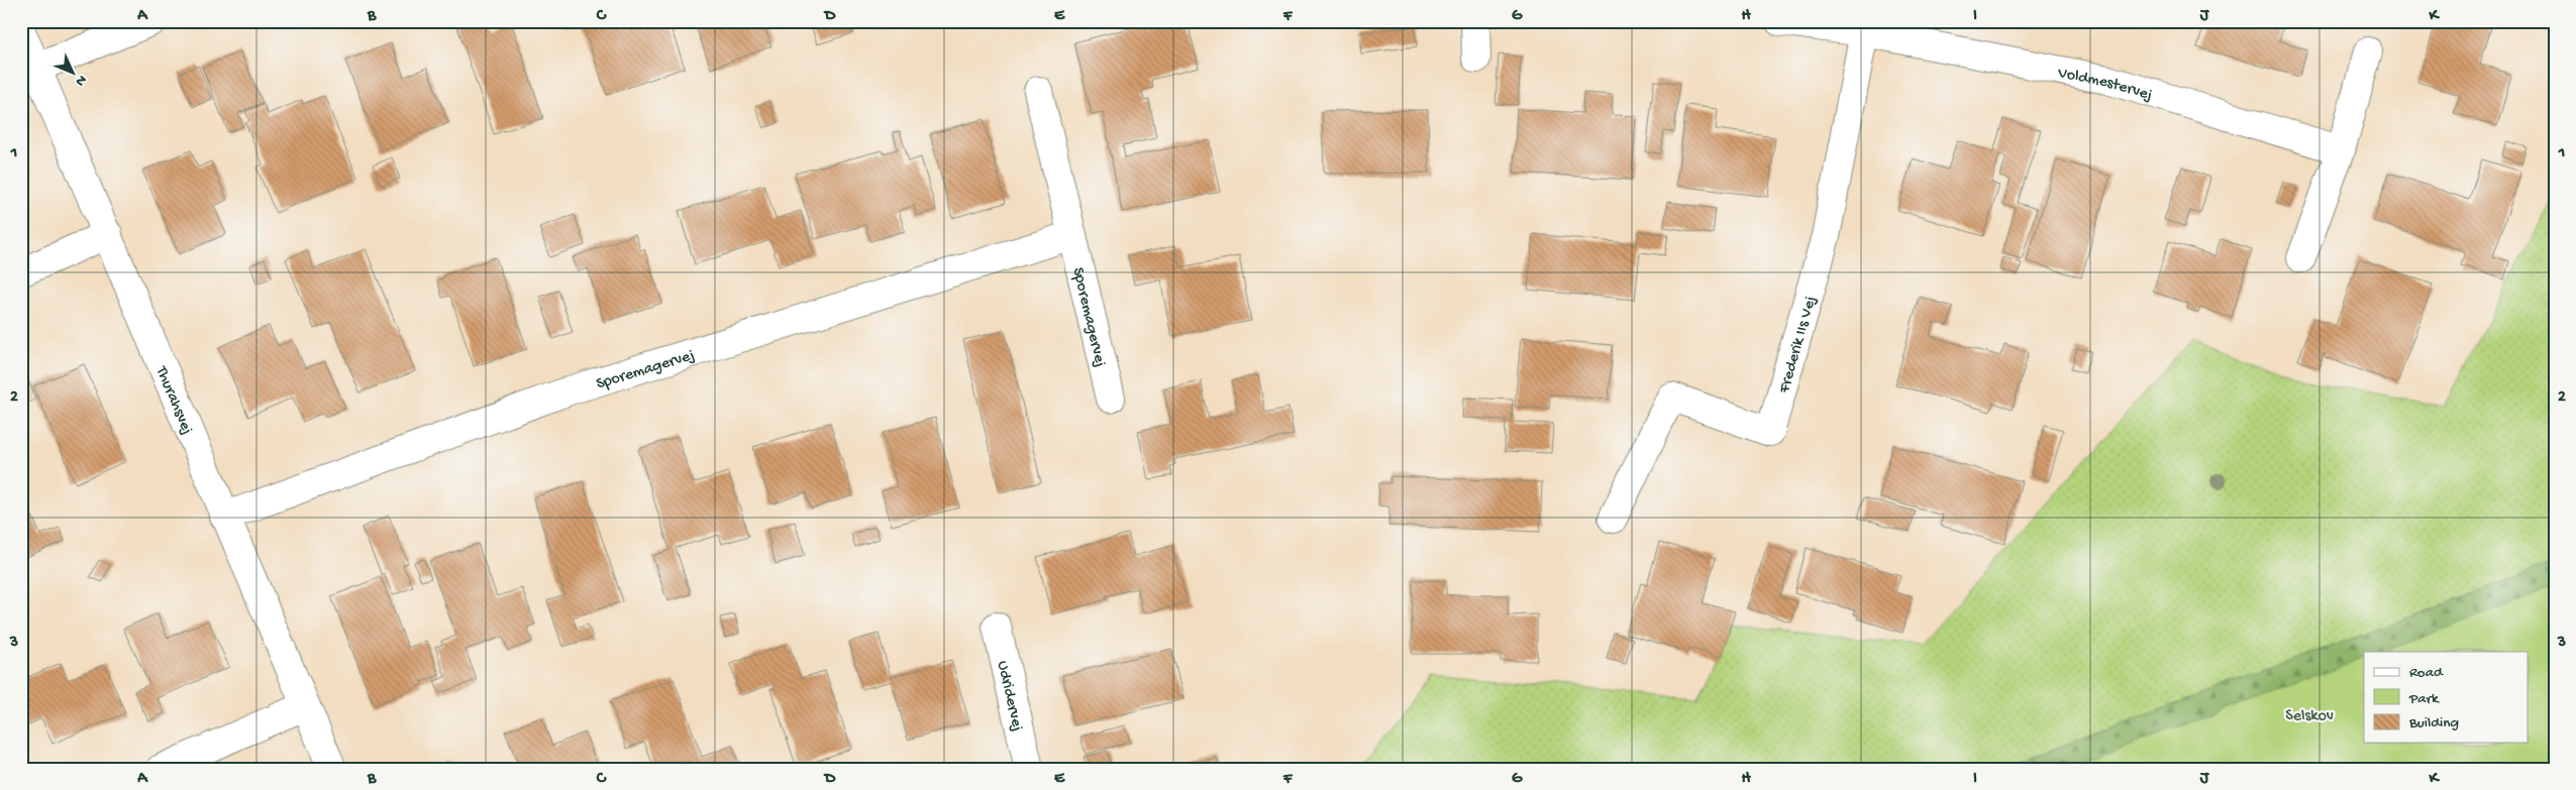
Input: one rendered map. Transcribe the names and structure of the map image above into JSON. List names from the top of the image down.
{
  "streets": {
    "street": [
      "Voldmestervej",
      "Sporemagervej",
      "Frederik IIs Vej",
      "Thurahsvej",
      "Udridervej"
    ]
  },
  "crossings": [
    ["Voldmestervej", "Frederik IIs Vej"],
    ["Sporemagervej", "Thurahsvej"]
  ],
  "parks": ["Selskov"],
  "legend": ["Road", "Park", "Building"],
  "north": "bottom right",
  "grid": {
    "columns": [
      "A",
      "B",
      "C",
      "D",
      "E",
      "F",
      "G",
      "H",
      "I",
      "J",
      "K"
    ],
    "rows": ["1", "2", "3"]
  }
}
